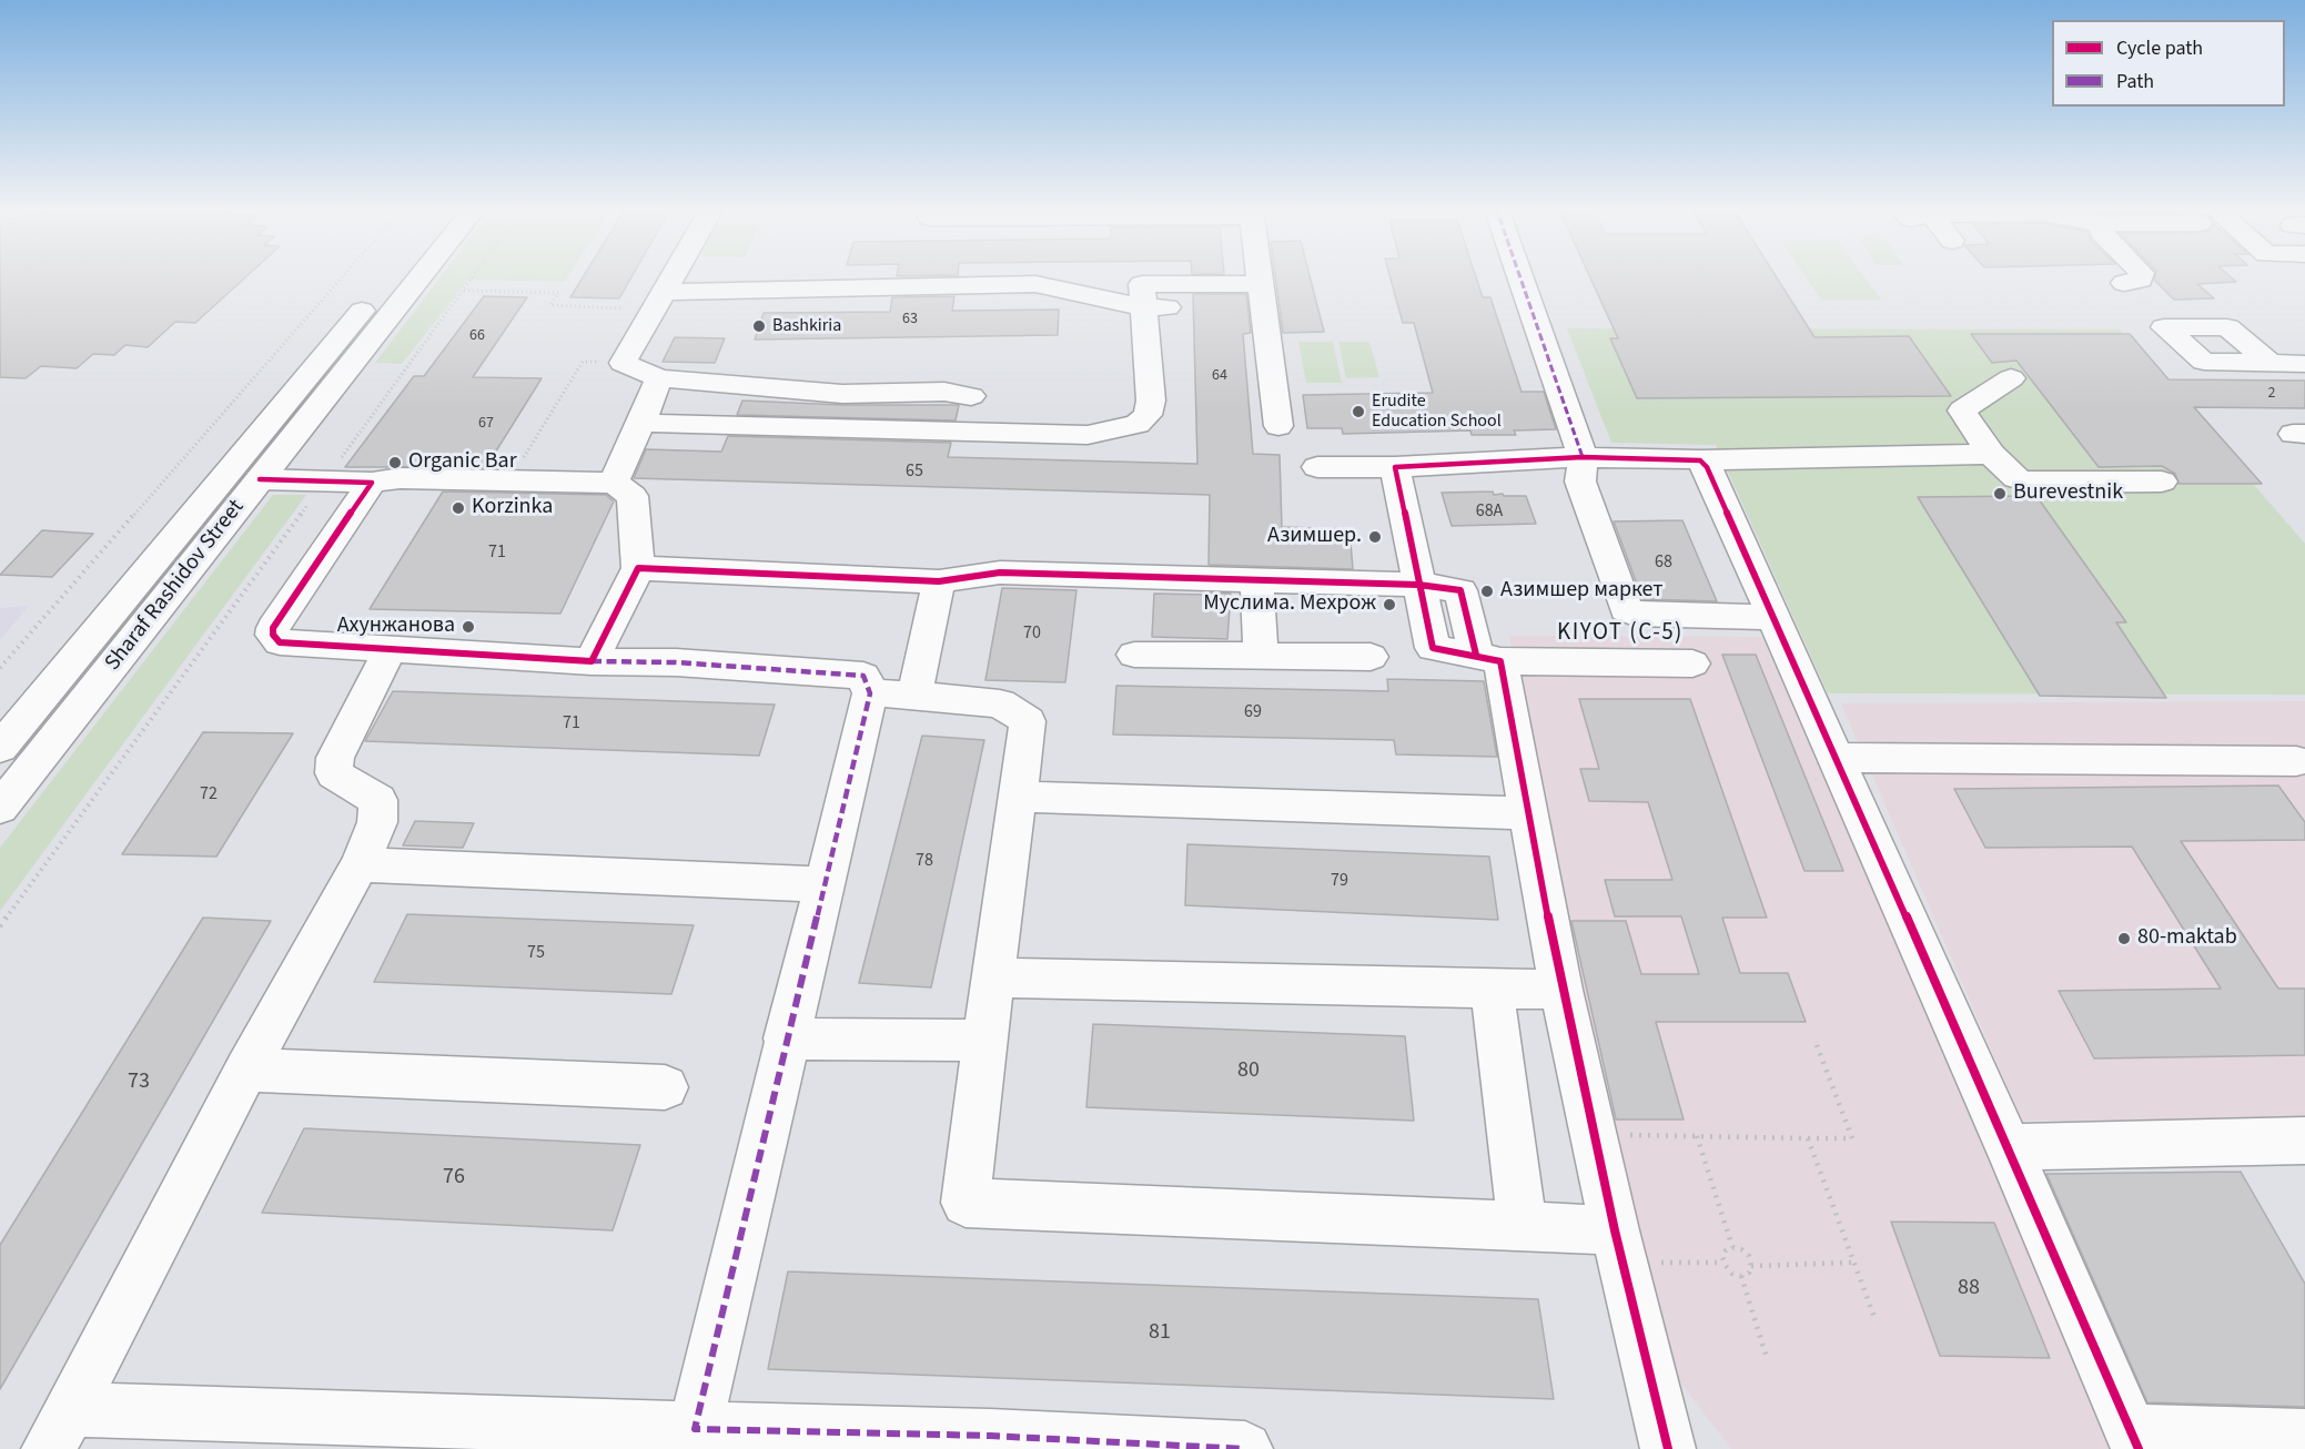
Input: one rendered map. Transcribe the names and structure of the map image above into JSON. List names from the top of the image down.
{
  "streets": {
    "street": ["Sharaf Rashidov Street"]
  },
  "districts": ["KIYOT (C-5)"],
  "places": [
    "Bashkiria",
    "Erudite Education School",
    "Organic Bar",
    "Burevestnik",
    "Korzinka",
    "Азимшер.",
    "Азимшер маркет",
    "Муслима. Мехрож",
    "Ахунжанова",
    "80-maktab"
  ],
  "house_numbers": [
    "63",
    "66",
    "64",
    "2",
    "67",
    "65",
    "68А",
    "71",
    "68",
    "70",
    "69",
    "71",
    "72",
    "78",
    "79",
    "75",
    "80",
    "73",
    "76",
    "88",
    "81"
  ],
  "legend": ["Cycle path", "Path"]
}
